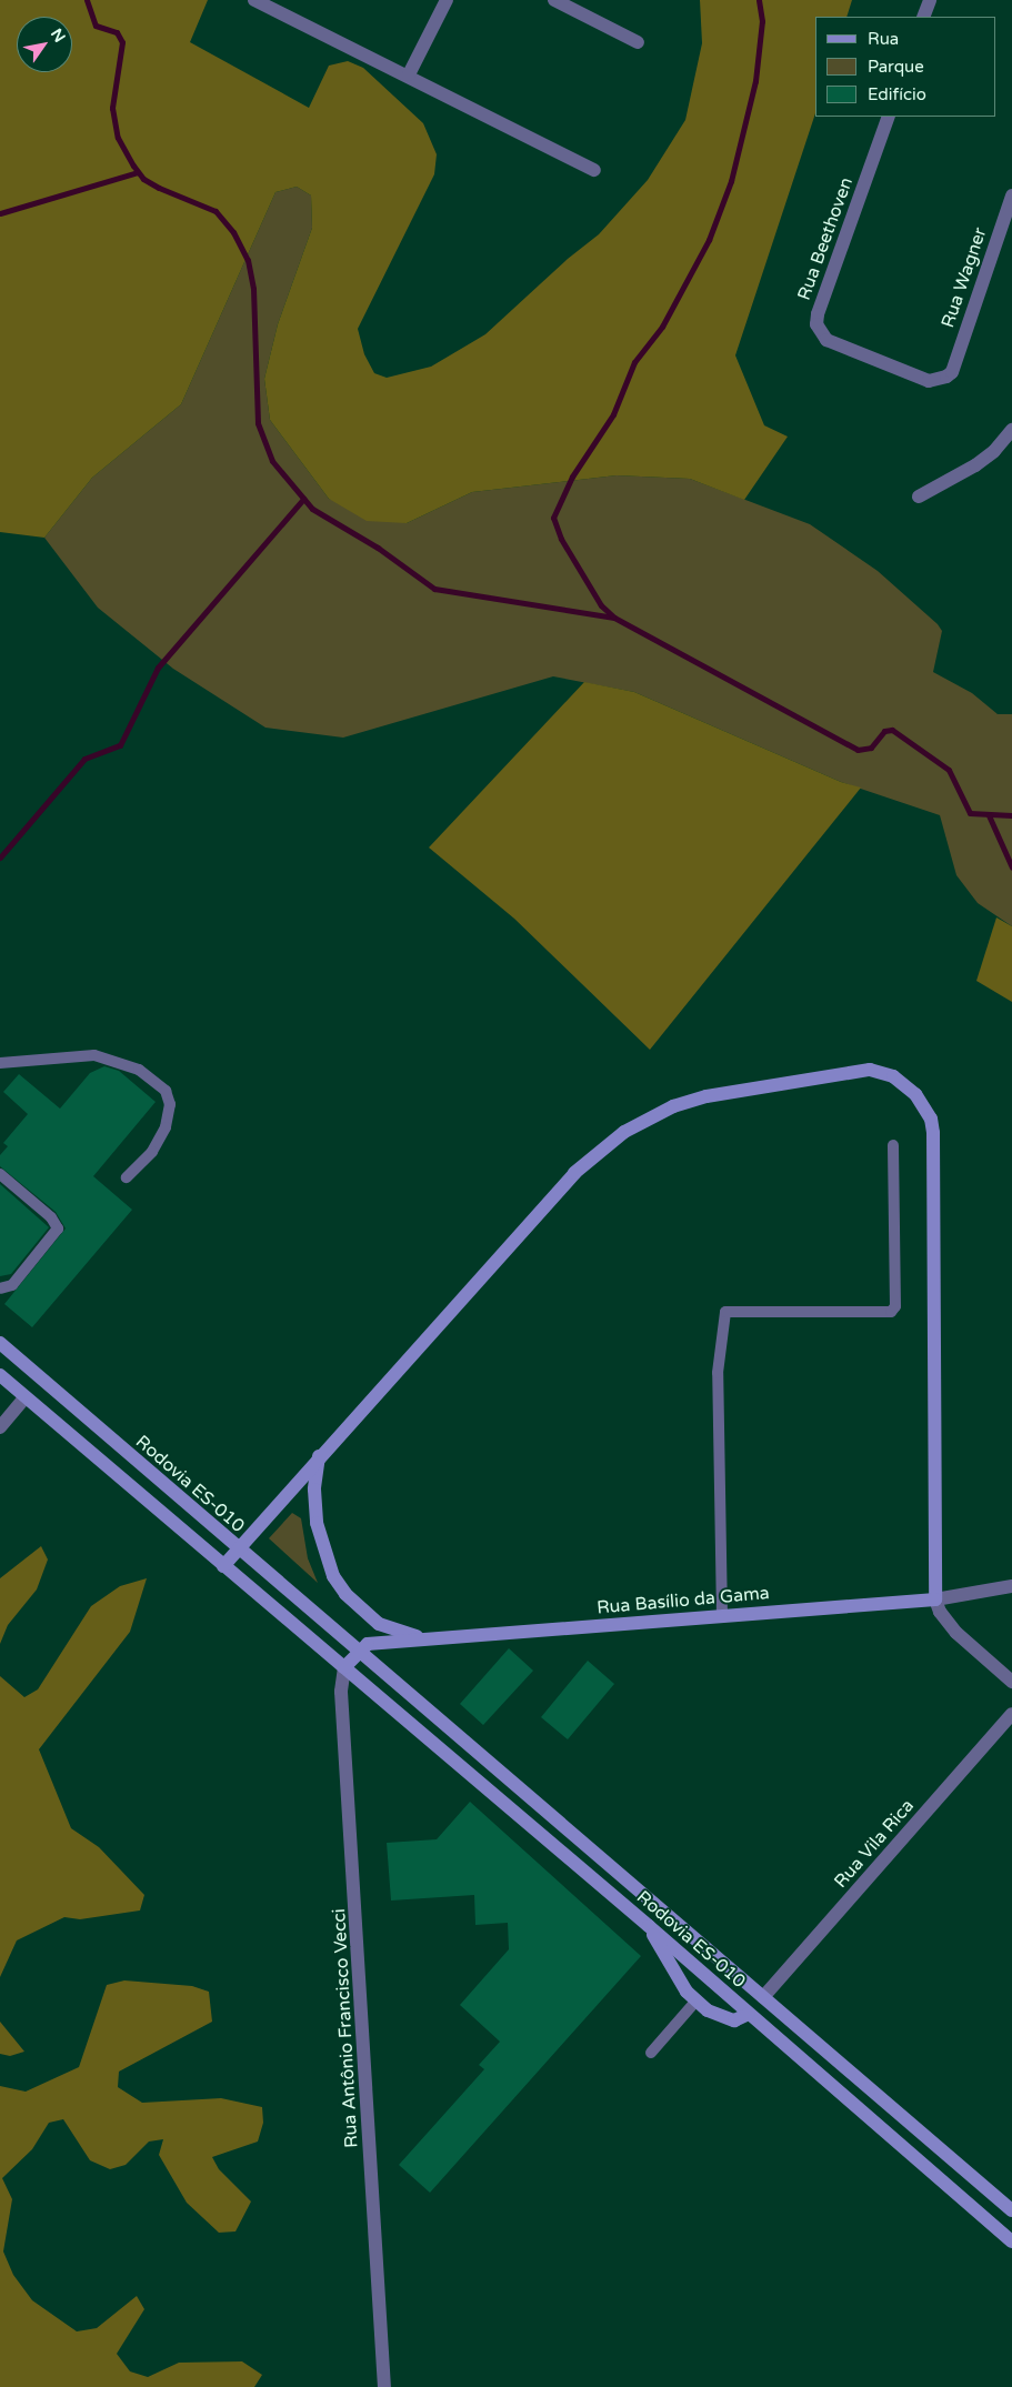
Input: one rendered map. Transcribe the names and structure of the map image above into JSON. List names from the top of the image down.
{
  "streets": {
    "main road": ["Rodovia ES-010", "Rua Basílio da Gama"],
    "street": [
      "Rua Beethoven",
      "Rua Wagner",
      "Rua Vila Rica",
      "Rua Antônio Francisco Vecci"
    ]
  },
  "crossings": [
    ["Rua Beethoven", "Rua Wagner"],
    ["Rodovia ES-010", "Rua Basílio da Gama"],
    ["Rodovia ES-010", "Rua Vila Rica"],
    ["Rodovia ES-010", "Rua Antônio Francisco Vecci"]
  ],
  "legend": ["Rua", "Parque", "Edifício"],
  "north": "top right"
}
